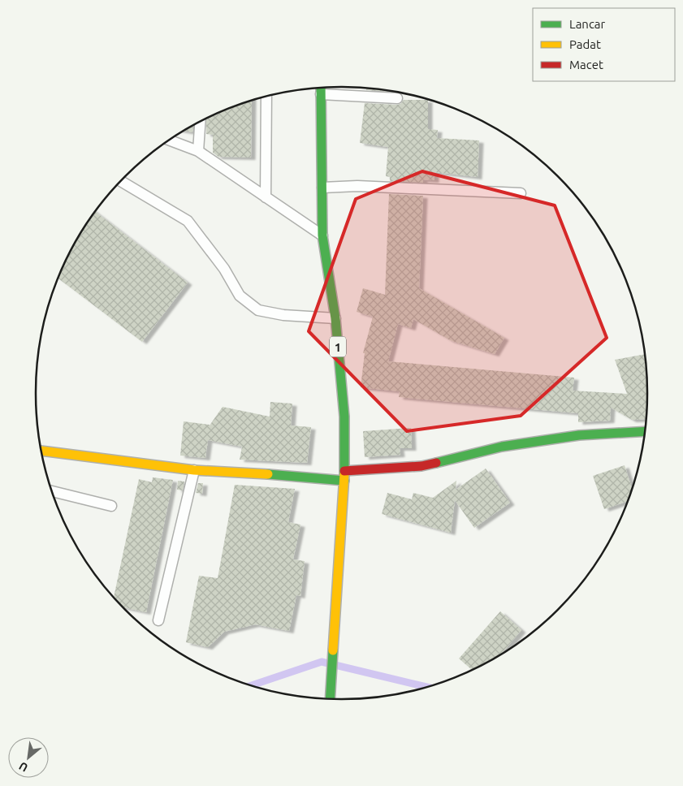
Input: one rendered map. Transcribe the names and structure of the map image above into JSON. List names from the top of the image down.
{
  "streets": {
    "main road": ["1"]
  },
  "legend": ["Lancar", "Padat", "Macet"],
  "north": "bottom left"
}
